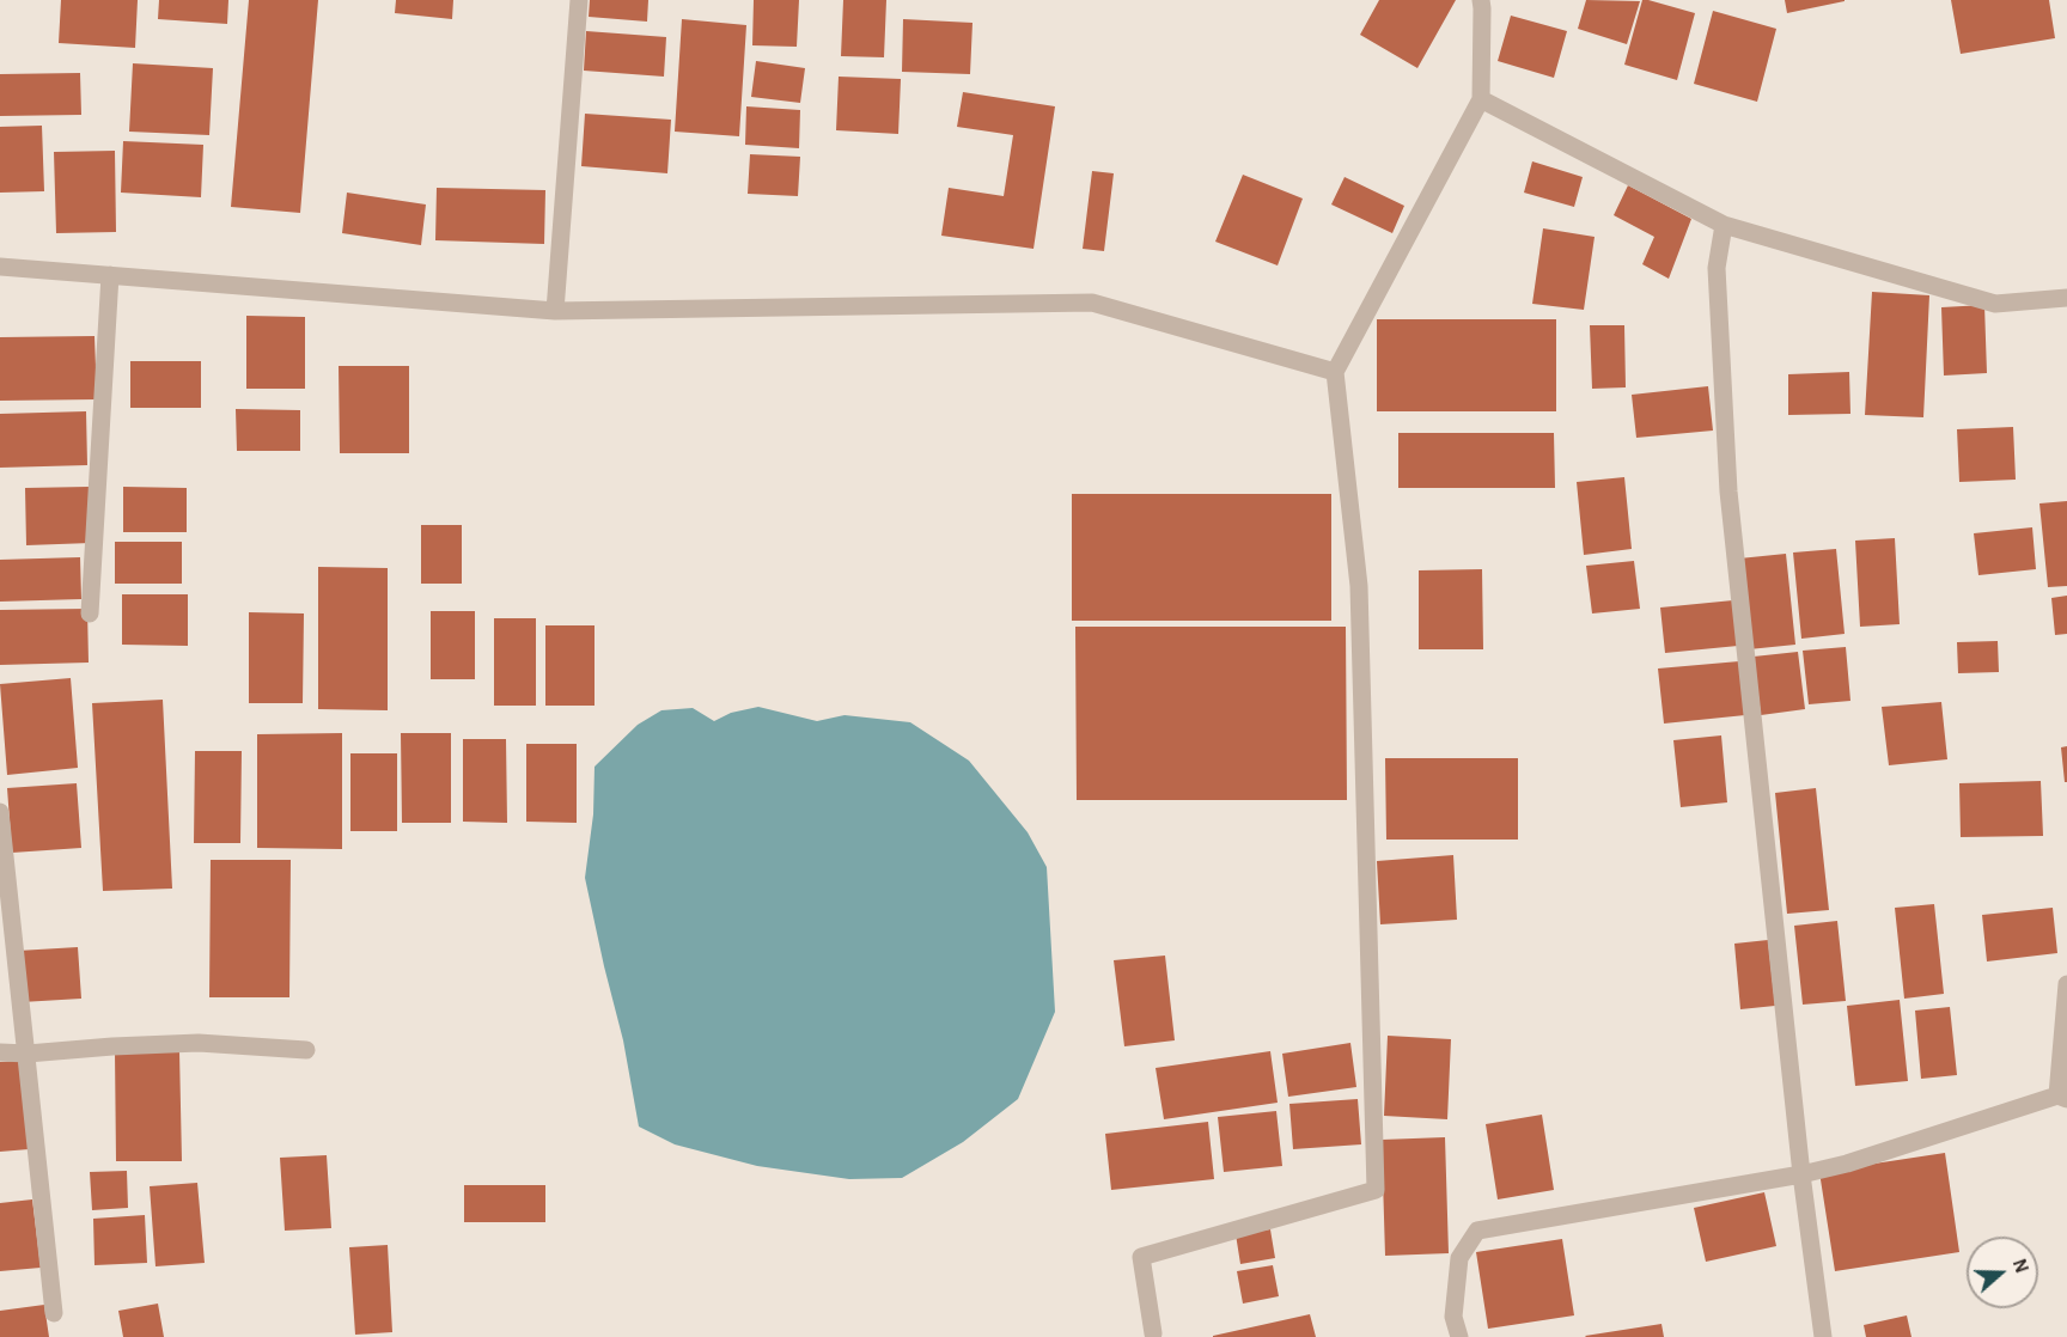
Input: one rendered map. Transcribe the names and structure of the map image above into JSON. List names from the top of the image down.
{
  "north": "right"
}
